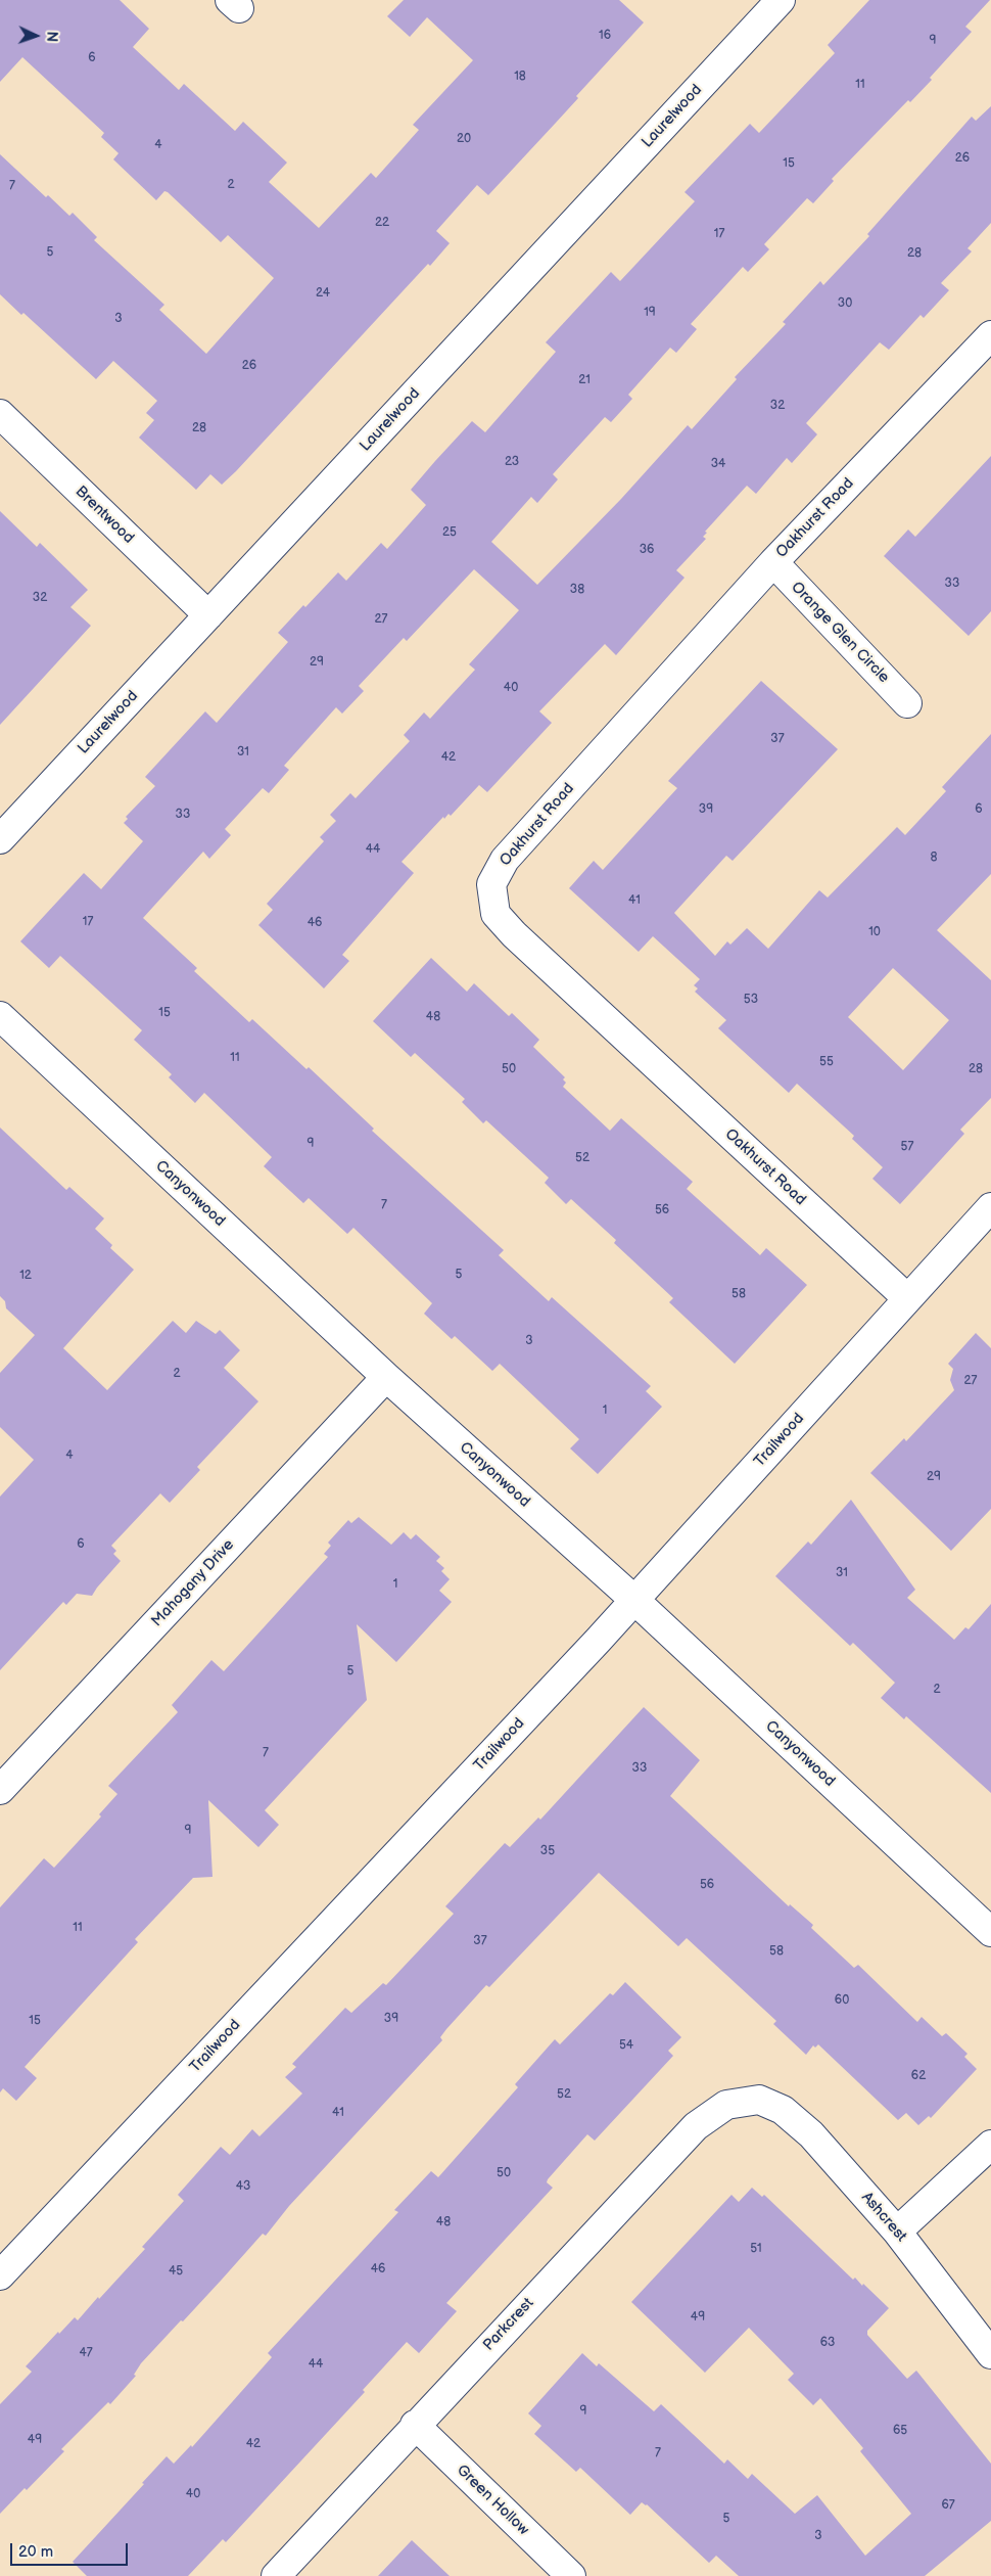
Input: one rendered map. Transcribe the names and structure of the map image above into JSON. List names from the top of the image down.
{
  "streets": {
    "street": [
      "Laurelwood",
      "Brentwood",
      "Oakhurst Road",
      "Orange Glen Circle",
      "Canyonwood",
      "Trailwood",
      "Mahogany Drive",
      "Ashcrest",
      "Parkcrest",
      "Green Hollow"
    ]
  },
  "crossings": [
    ["Laurelwood", "Brentwood"],
    ["Oakhurst Road", "Orange Glen Circle"],
    ["Oakhurst Road", "Trailwood"],
    ["Canyonwood", "Trailwood"],
    ["Canyonwood", "Mahogany Drive"],
    ["Ashcrest", "Parkcrest"],
    ["Parkcrest", "Green Hollow"]
  ],
  "house_numbers": [
    "16",
    "9",
    "6",
    "18",
    "11",
    "20",
    "4",
    "26",
    "15",
    "2",
    "7",
    "22",
    "17",
    "5",
    "28",
    "24",
    "30",
    "19",
    "3",
    "26",
    "21",
    "32",
    "28",
    "23",
    "34",
    "25",
    "36",
    "33",
    "38",
    "32",
    "27",
    "29",
    "40",
    "37",
    "31",
    "42",
    "39",
    "6",
    "33",
    "44",
    "8",
    "41",
    "17",
    "46",
    "10",
    "53",
    "15",
    "48",
    "11",
    "55",
    "50",
    "28",
    "9",
    "57",
    "52",
    "7",
    "56",
    "5",
    "12",
    "58",
    "3",
    "2",
    "27",
    "1",
    "4",
    "29",
    "6",
    "31",
    "1",
    "5",
    "2",
    "7",
    "33",
    "9",
    "35",
    "56",
    "11",
    "37",
    "58",
    "60",
    "39",
    "15",
    "54",
    "62",
    "52",
    "41",
    "50",
    "43",
    "48",
    "51",
    "46",
    "45",
    "49",
    "63",
    "47",
    "44",
    "9",
    "65",
    "49",
    "42",
    "7",
    "40",
    "67",
    "5",
    "3"
  ],
  "scale_bar": "20 m",
  "north": "right"
}
